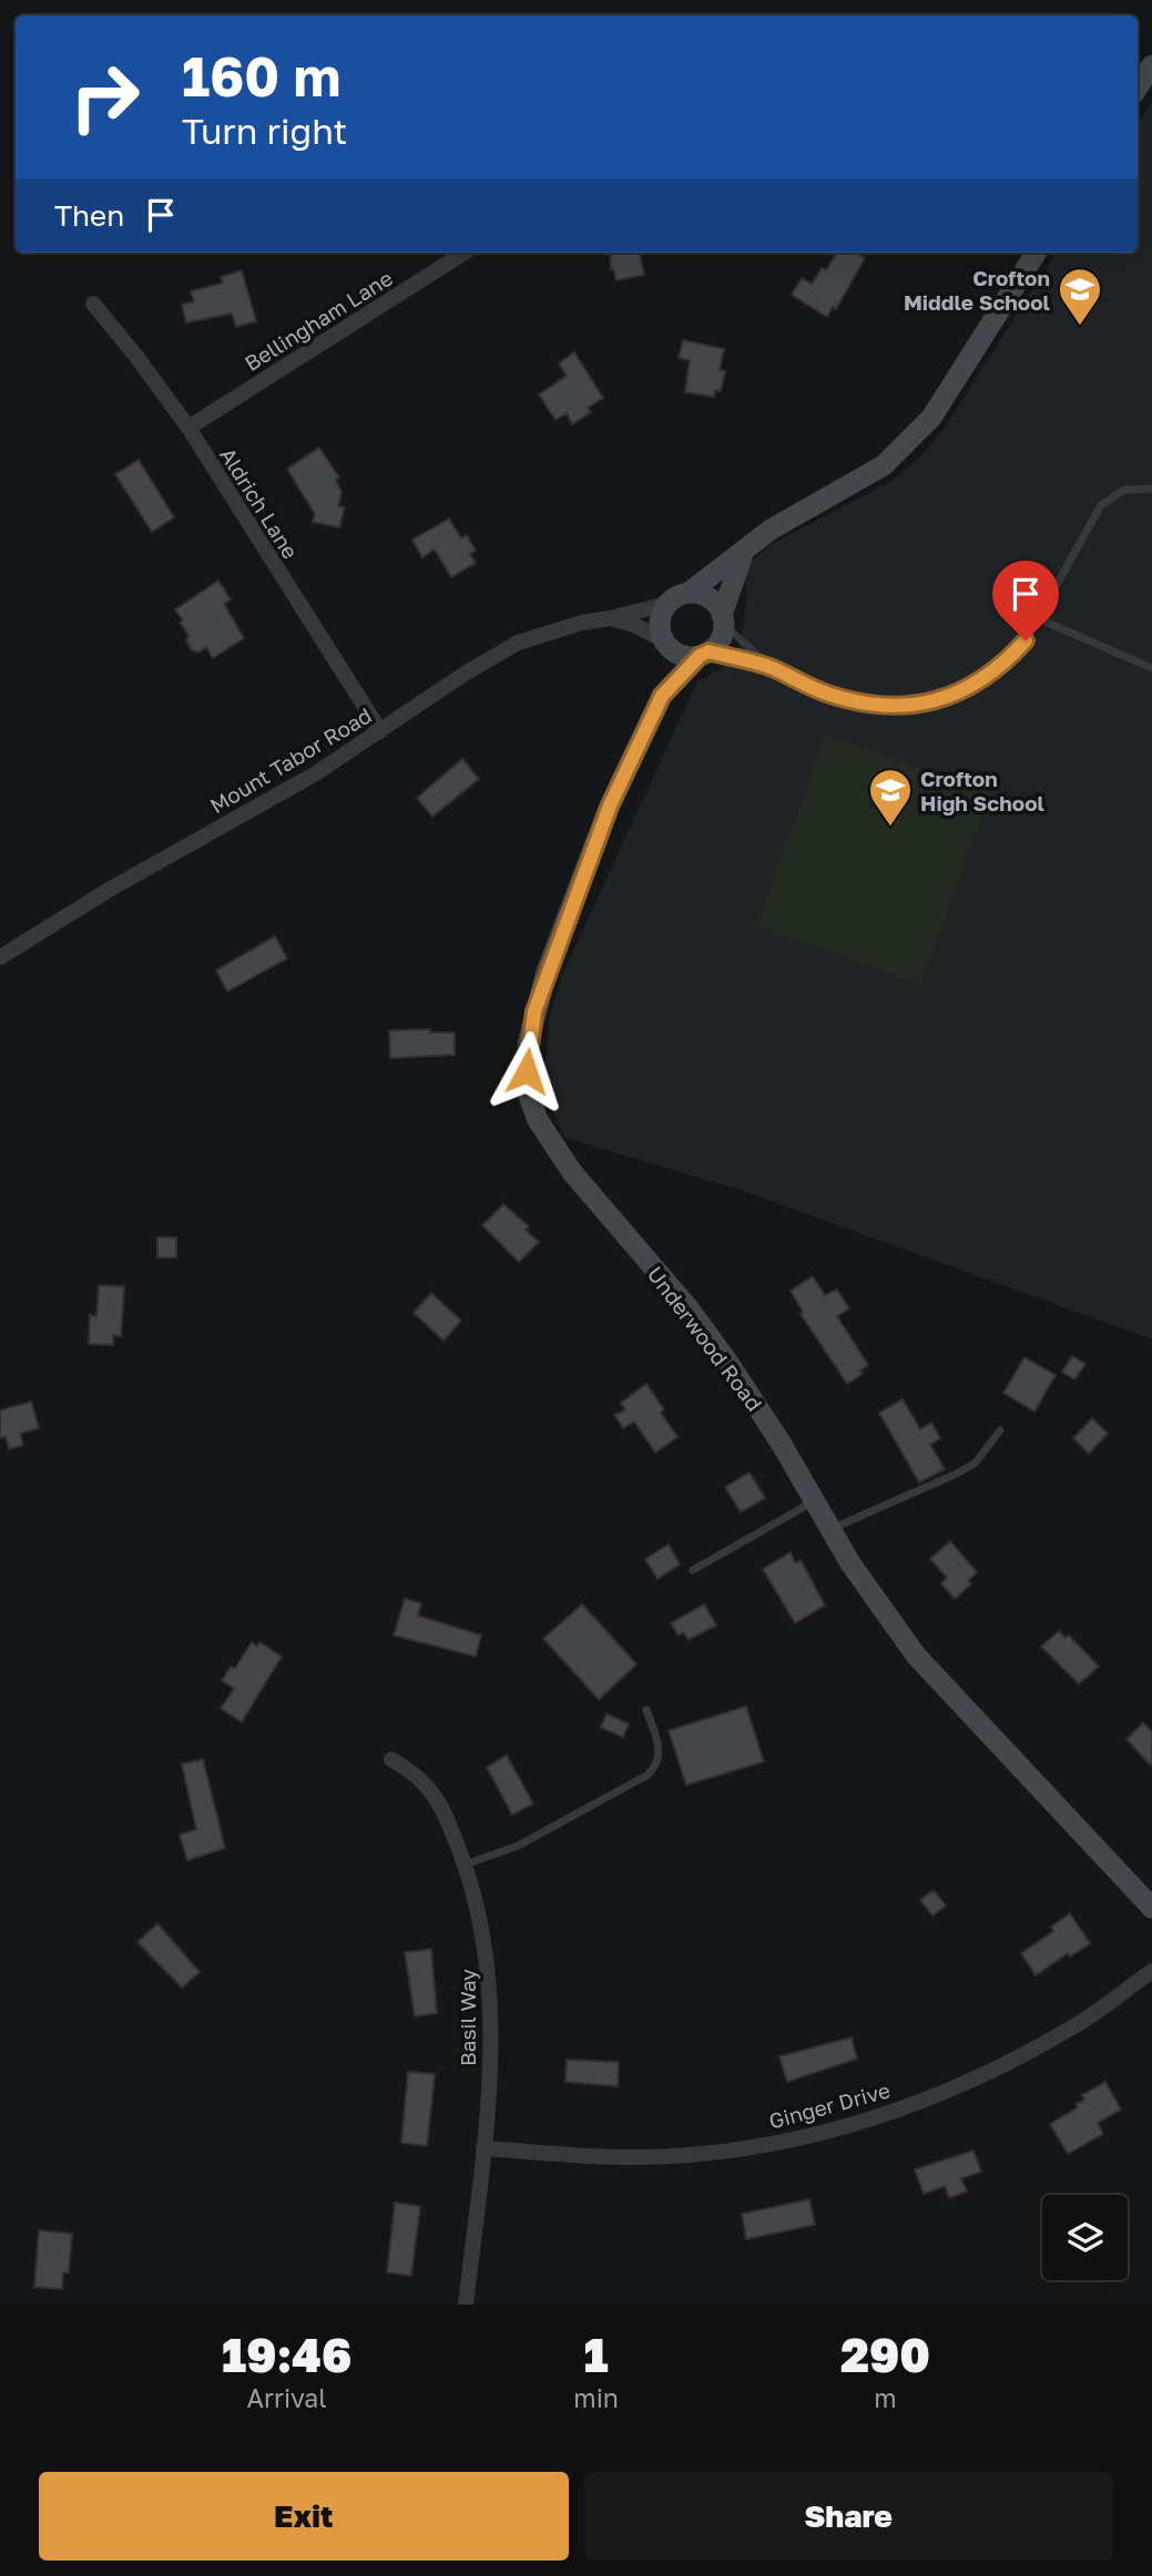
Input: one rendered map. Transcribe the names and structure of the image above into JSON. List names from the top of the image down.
{
  "streets": {
    "street": [
      "Bellingham Lane",
      "Aldrich Lane",
      "Mount Tabor Road",
      "Underwood Road",
      "Basil Way",
      "Ginger Drive"
    ]
  },
  "crossings": [
    ["Bellingham Lane", "Aldrich Lane"],
    ["Aldrich Lane", "Mount Tabor Road"],
    ["Mount Tabor Road", "Underwood Road"],
    ["Basil Way", "Ginger Drive"]
  ],
  "places": {
    "school or university": ["Crofton Middle School", "Crofton High School"]
  },
  "page": {
    "turn": ["160 m", "Turn right"],
    "then": "Then",
    "eta": [
      "19:46",
      "Arrival",
      "1",
      "min",
      "290",
      "m"
    ],
    "buttons": ["Exit", "Share"]
  }
}
